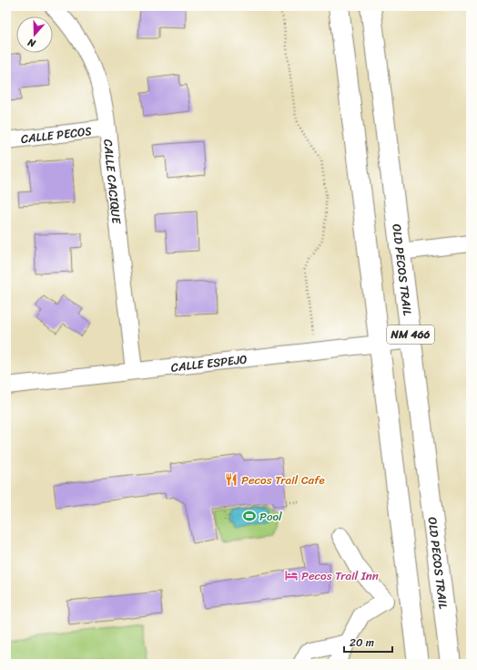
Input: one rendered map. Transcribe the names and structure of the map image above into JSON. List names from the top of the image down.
{
  "streets": {
    "main road": ["OLD PECOS TRAIL", "NM 466"],
    "street": ["CALLE PECOS", "CALLE CACIQUE", "CALLE ESPEJO"]
  },
  "crossings": [
    ["CALLE PECOS", "CALLE CACIQUE"],
    ["CALLE CACIQUE", "CALLE ESPEJO"],
    ["OLD PECOS TRAIL", "CALLE ESPEJO"],
    ["NM 466", "CALLE ESPEJO"]
  ],
  "places": {
    "restaurant": ["Pecos Trail Cafe"],
    "sports": ["Pool"],
    "hotel": ["Pecos Trail Inn"]
  },
  "scale_bar": "20 m",
  "north": "bottom"
}
